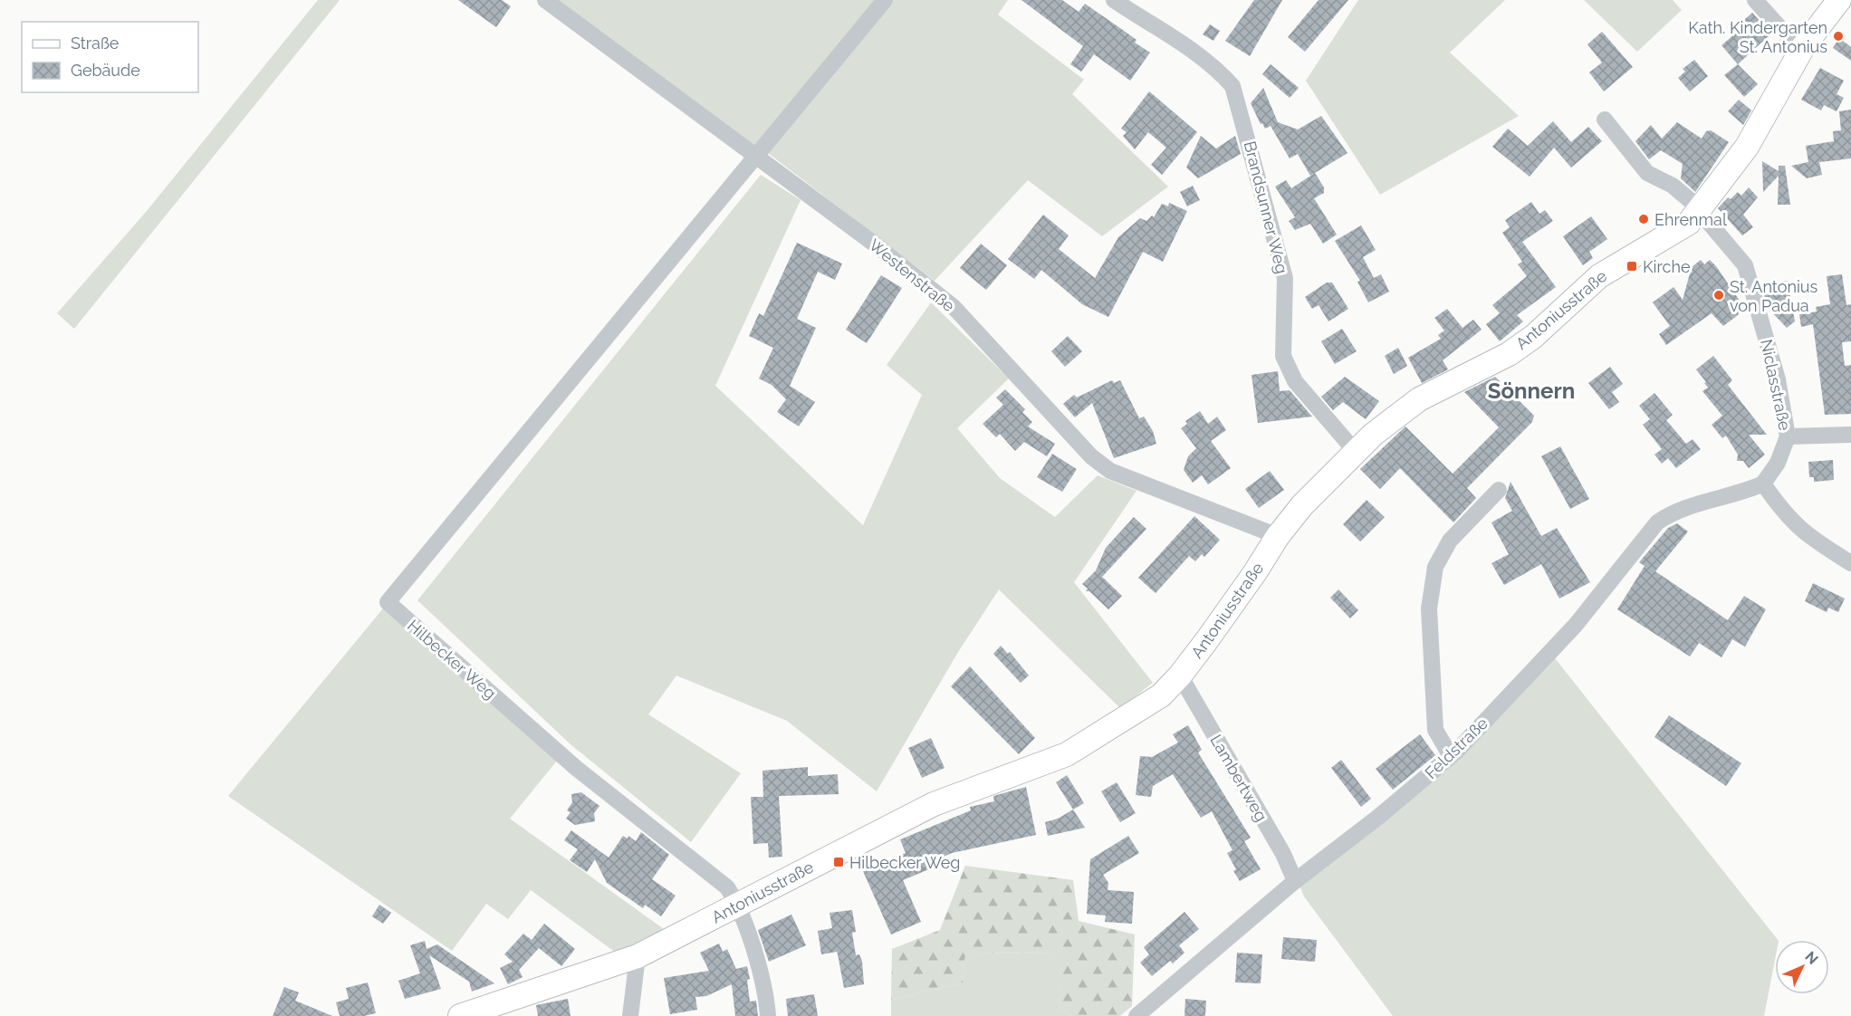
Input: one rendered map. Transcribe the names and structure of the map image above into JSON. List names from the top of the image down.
{
  "streets": {
    "street": [
      "Brandsunner Weg",
      "Westenstraße",
      "Antoniusstraße",
      "Niclasstraße",
      "Hilbecker Weg",
      "Feldstraße",
      "Lambertweg"
    ]
  },
  "crossings": [
    ["Brandsunner Weg", "Antoniusstraße"],
    ["Westenstraße", "Antoniusstraße"],
    ["Westenstraße", "Hilbecker Weg"],
    ["Antoniusstraße", "Niclasstraße"],
    ["Antoniusstraße", "Hilbecker Weg"],
    ["Antoniusstraße", "Lambertweg"],
    ["Niclasstraße", "Feldstraße"],
    ["Feldstraße", "Lambertweg"]
  ],
  "districts": ["Sönnern"],
  "places": {
    "other": ["Kath. Kindergarten St. Antonius", "Ehrenmal", "St. Antonius von Padua"],
    "transit": ["Kirche", "Hilbecker Weg"]
  },
  "legend": ["Straße", "Gebäude"],
  "north": "top right"
}
